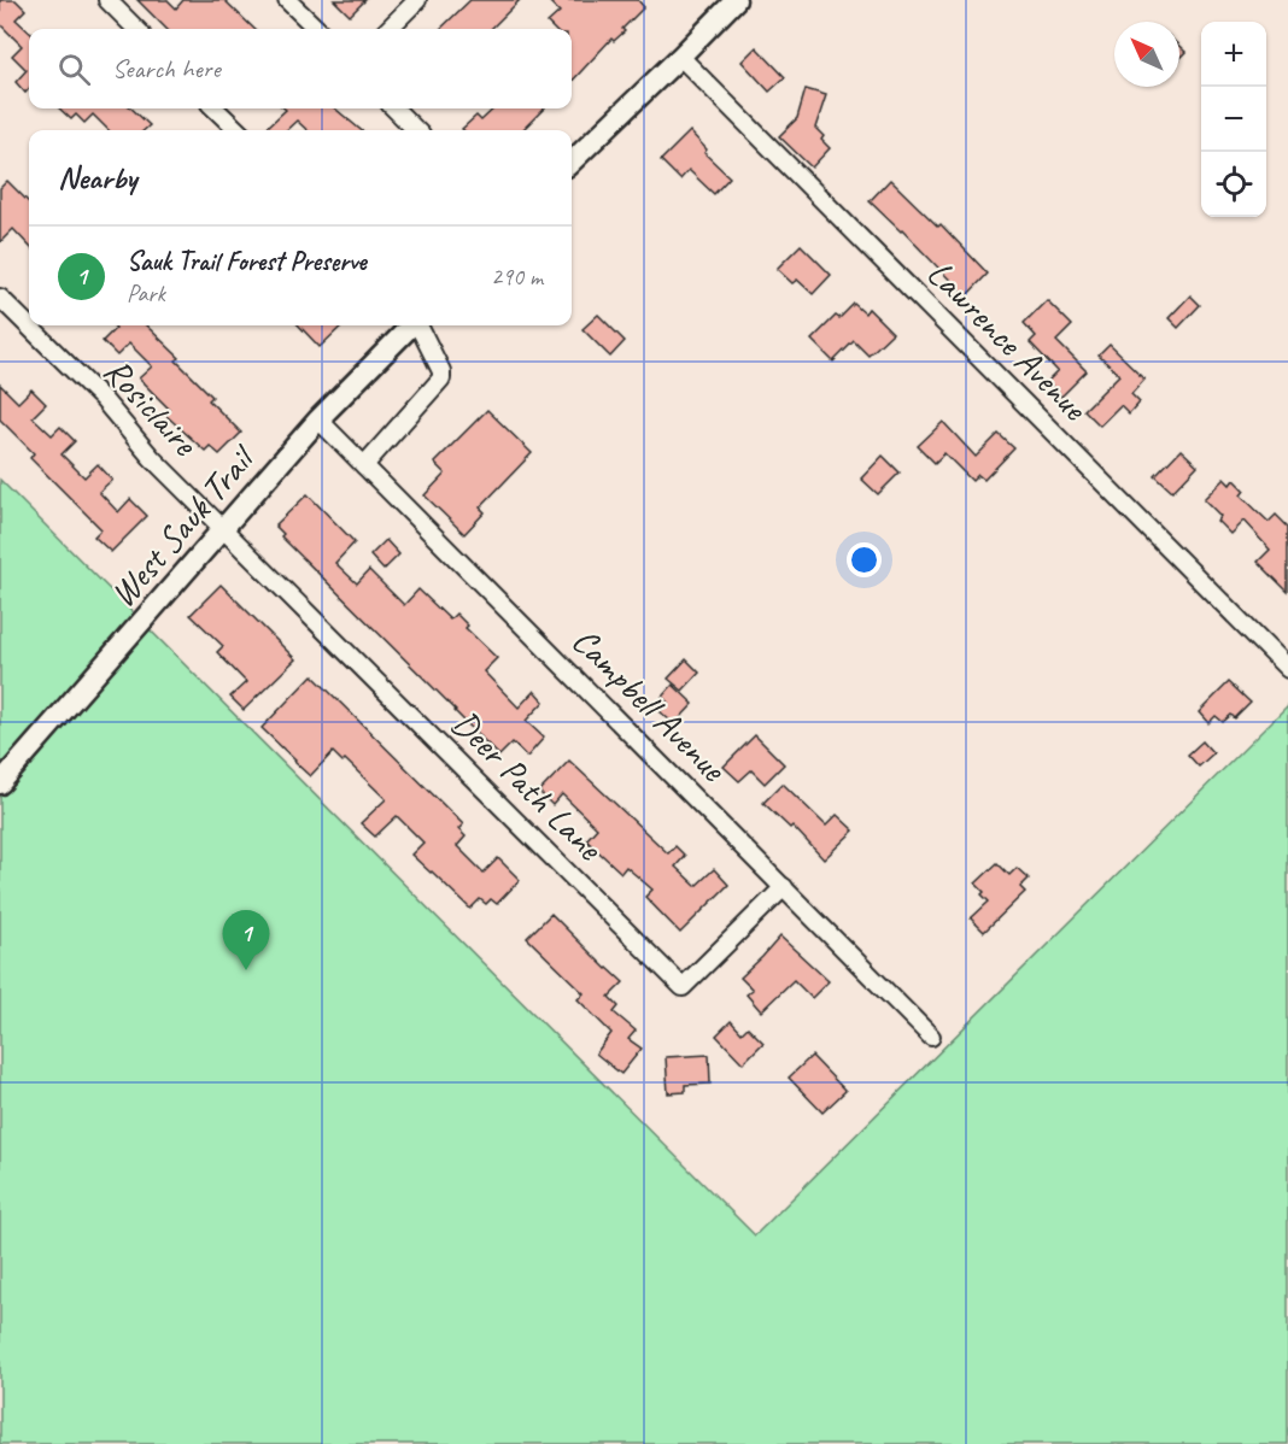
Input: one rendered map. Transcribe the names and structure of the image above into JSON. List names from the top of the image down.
{
  "streets": {
    "main road": ["West Sauk Trail"],
    "street": [
      "Lawrence Avenue",
      "Rosiclaire",
      "Campbell Avenue",
      "Deer Path Lane"
    ]
  },
  "crossings": [
    ["Rosiclaire", "West Sauk Trail"],
    ["Rosiclaire", "Deer Path Lane"],
    ["West Sauk Trail", "Campbell Avenue"],
    ["West Sauk Trail", "Deer Path Lane"],
    ["Campbell Avenue", "Deer Path Lane"]
  ],
  "north": "top left",
  "page": {
    "map_buttons": ["+", "−"],
    "search": "Search here",
    "heading": "Nearby",
    "list": [
      {
        "mark": "1",
        "name": "Sauk Trail Forest Preserve",
        "note": "Park",
        "value": "290 m"
      }
    ],
    "pins": "1"
  }
}
